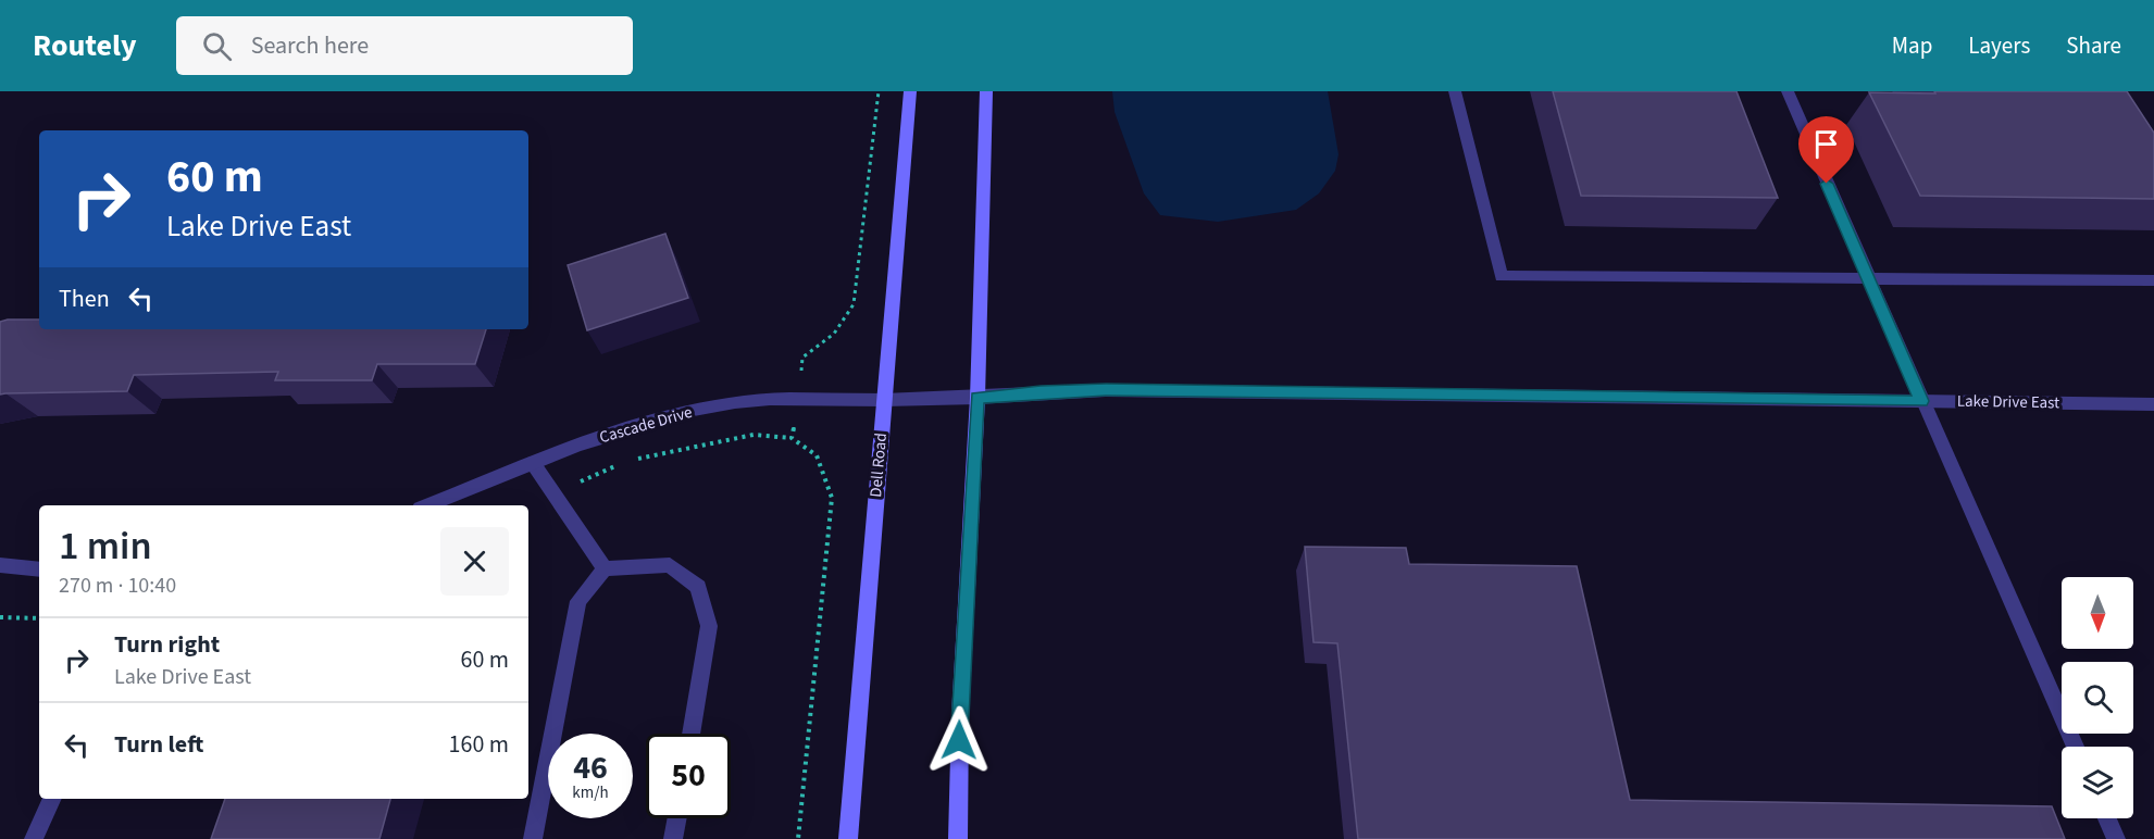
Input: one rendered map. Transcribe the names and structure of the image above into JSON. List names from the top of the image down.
{
  "streets": {
    "main road": ["Dell Road"],
    "street": ["Lake Drive East", "Cascade Drive"]
  },
  "crossings": [
    ["Lake Drive East", "Cascade Drive"],
    ["Lake Drive East", "Dell Road"],
    ["Cascade Drive", "Dell Road"]
  ],
  "north": "bottom",
  "page": {
    "header": "Routely",
    "search": "Search here",
    "nav": ["Map", "Layers", "Share"],
    "turn": ["60 m", "Lake Drive East"],
    "then": "Then",
    "heading": ["1 min", "270 m · 10:40"],
    "list": [
      {
        "name": "Turn right",
        "note": "Lake Drive East",
        "value": "60 m"
      },
      {
        "name": "Turn left",
        "value": "160 m"
      }
    ],
    "speed": "46 km/h",
    "limit": "50"
  }
}
